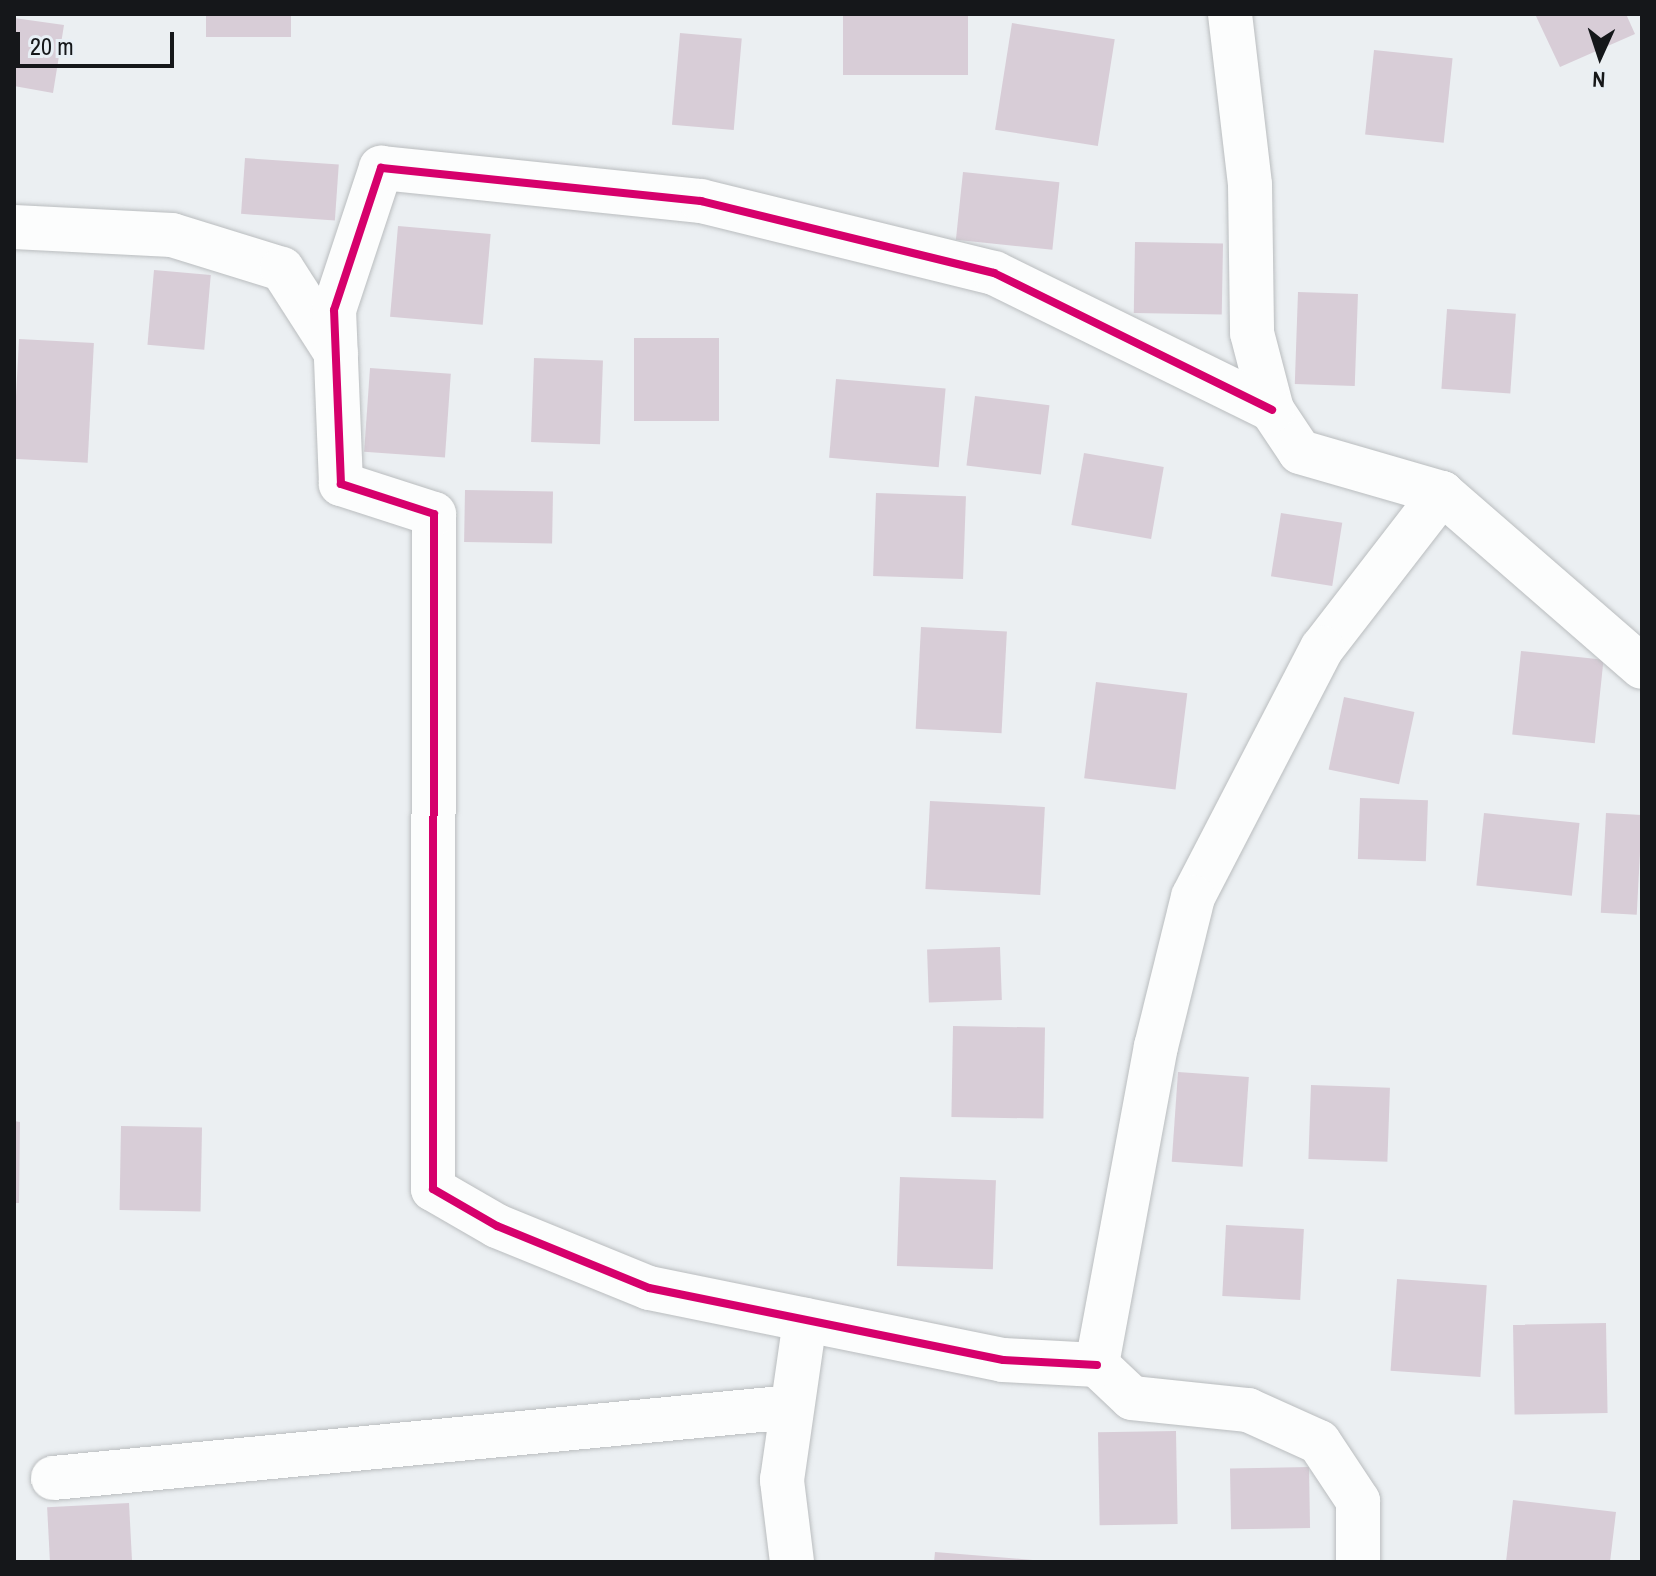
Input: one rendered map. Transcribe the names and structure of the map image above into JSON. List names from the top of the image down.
{
  "scale_bar": "20 m",
  "north": "bottom"
}
